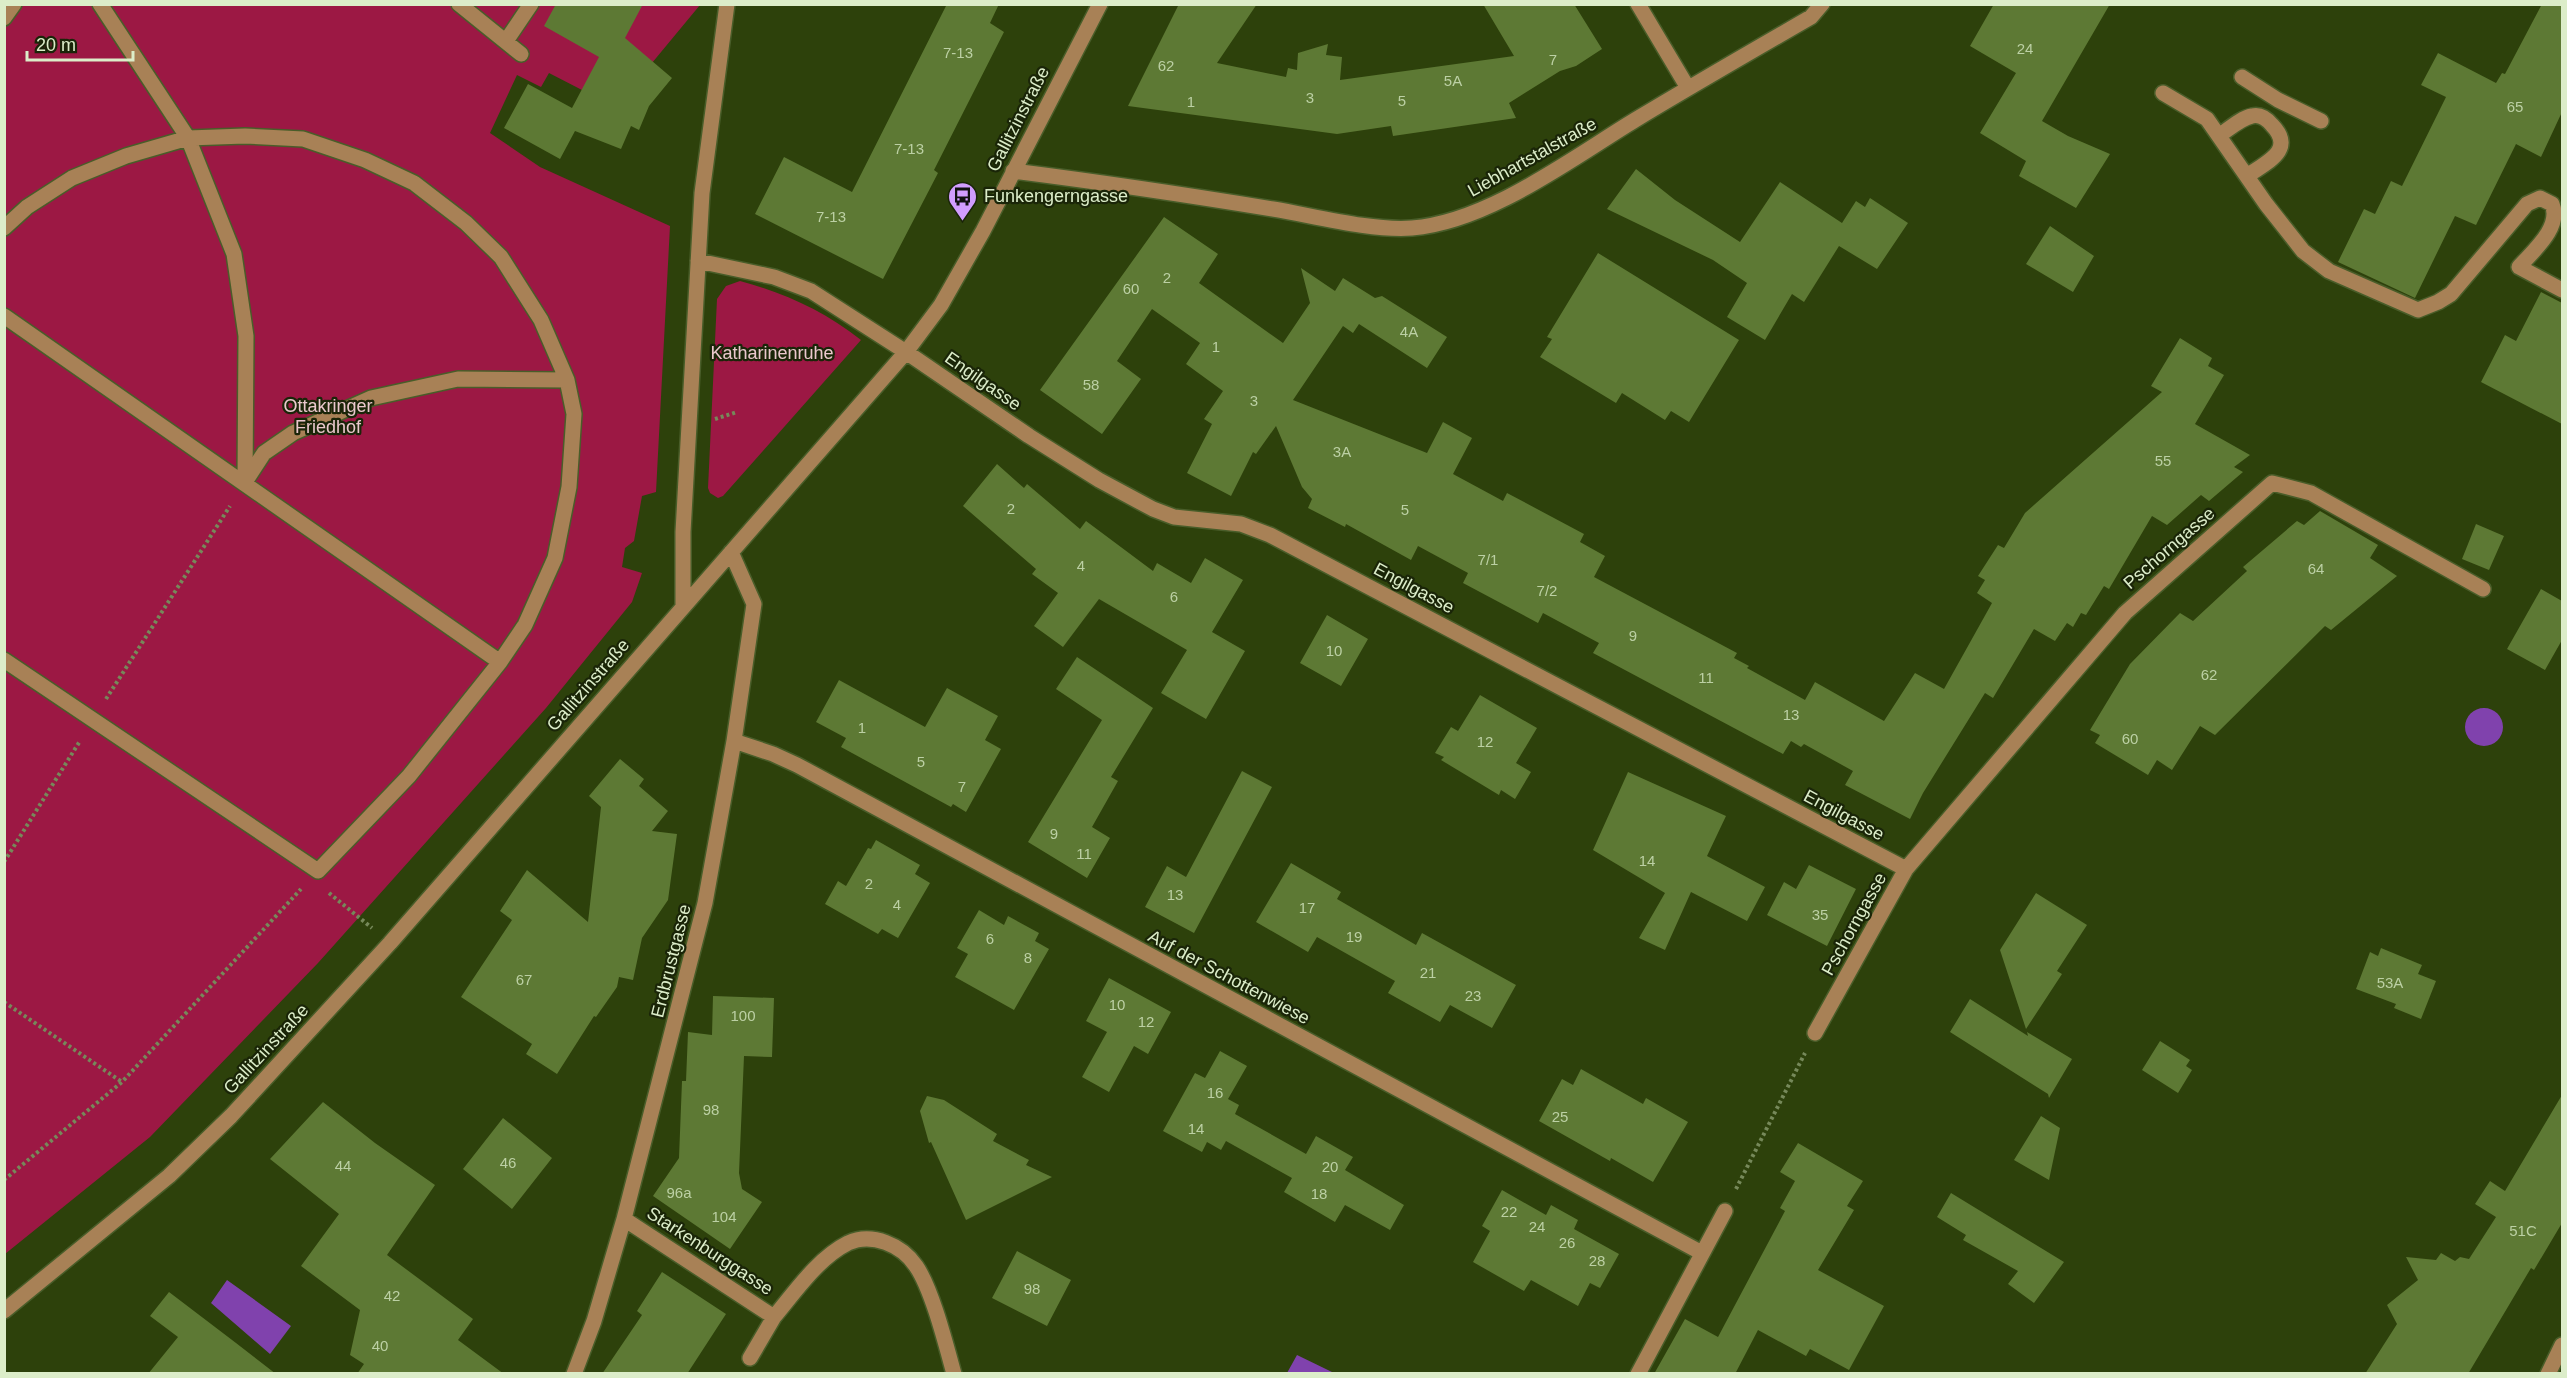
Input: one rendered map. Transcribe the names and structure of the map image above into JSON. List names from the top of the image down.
{
  "streets": {
    "street": [
      "Gallitzinstraße",
      "Liebhartstalstraße",
      "Engilgasse",
      "Pschorngasse",
      "Erdbrustgasse",
      "Auf der Schottenwiese",
      "Starkenburggasse"
    ]
  },
  "crossings": [
    ["Gallitzinstraße", "Liebhartstalstraße"],
    ["Gallitzinstraße", "Engilgasse"],
    ["Gallitzinstraße", "Erdbrustgasse"],
    ["Engilgasse", "Pschorngasse"],
    ["Erdbrustgasse", "Auf der Schottenwiese"],
    ["Erdbrustgasse", "Starkenburggasse"]
  ],
  "parks": ["Katharinenruhe", "Ottakringer Friedhof"],
  "places": {
    "bus stop": ["Funkengerngasse"]
  },
  "house_numbers": [
    "24",
    "7-13",
    "7",
    "62",
    "5A",
    "3",
    "5",
    "1",
    "65",
    "7-13",
    "7-13",
    "2",
    "60",
    "4A",
    "1",
    "58",
    "3",
    "3A",
    "55",
    "2",
    "5",
    "7/1",
    "4",
    "64",
    "7/2",
    "6",
    "9",
    "10",
    "62",
    "11",
    "13",
    "1",
    "60",
    "12",
    "5",
    "7",
    "9",
    "11",
    "14",
    "2",
    "13",
    "4",
    "17",
    "35",
    "19",
    "6",
    "8",
    "21",
    "67",
    "53A",
    "23",
    "10",
    "100",
    "12",
    "16",
    "98",
    "25",
    "14",
    "46",
    "44",
    "20",
    "96a",
    "18",
    "22",
    "104",
    "24",
    "51C",
    "26",
    "28",
    "98",
    "42",
    "40"
  ],
  "scale_bar": "20 m"
}
